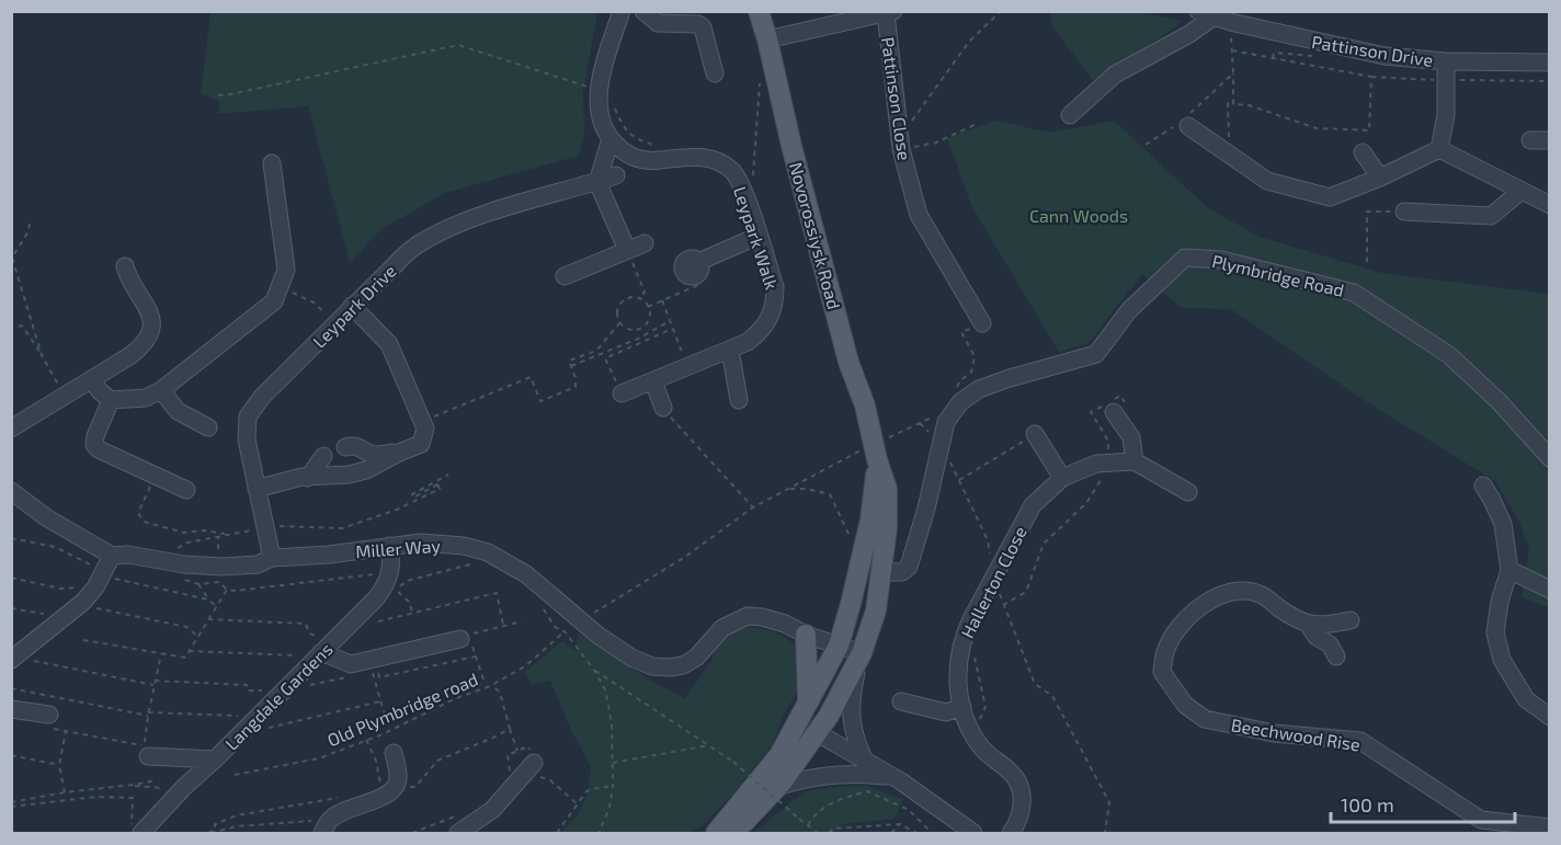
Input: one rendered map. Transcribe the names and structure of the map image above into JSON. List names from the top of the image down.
{
  "streets": {
    "main road": ["Novorossiysk Road"],
    "street": [
      "Pattinson Drive",
      "Pattinson Close",
      "Leypark Walk",
      "Plymbridge Road",
      "Leypark Drive",
      "Miller Way",
      "Hallerton Close",
      "Langdale Gardens",
      "Beechwood Rise"
    ],
    "path": ["Old Plymbridge road"]
  },
  "crossings": [
    ["Novorossiysk Road", "Plymbridge Road"],
    ["Novorossiysk Road", "Miller Way"],
    ["Leypark Drive", "Miller Way"]
  ],
  "parks": ["Cann Woods"],
  "scale_bar": "100 m"
}
